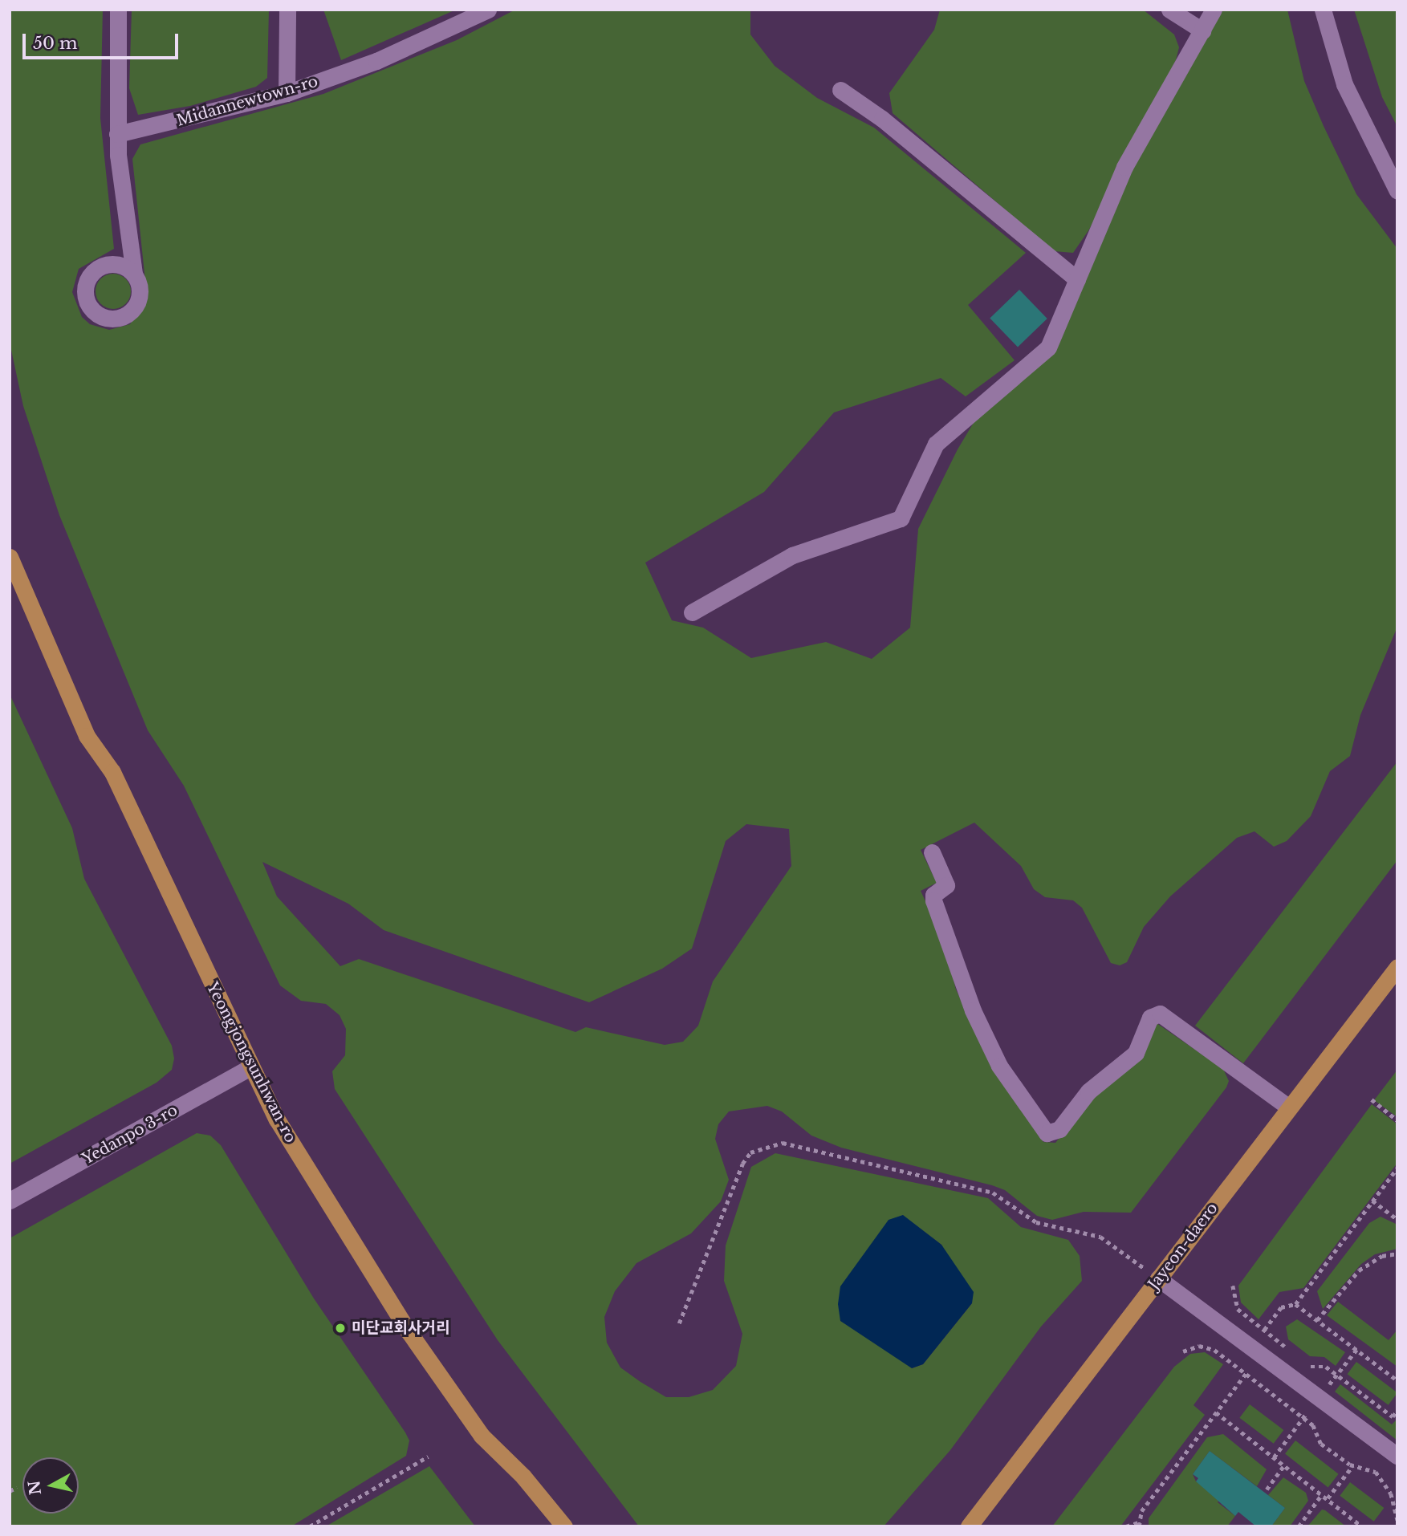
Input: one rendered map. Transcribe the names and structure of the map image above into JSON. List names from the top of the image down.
{
  "streets": {
    "main road": ["Yeongjongsunhwan-ro", "Jayeon-daero"],
    "street": ["Midannewtown-ro", "Yedanpo 3-ro"]
  },
  "crossings": [
    ["Yeongjongsunhwan-ro", "Yedanpo 3-ro"]
  ],
  "places": ["미단교회사거리"],
  "scale_bar": "50 m",
  "north": "left"
}
